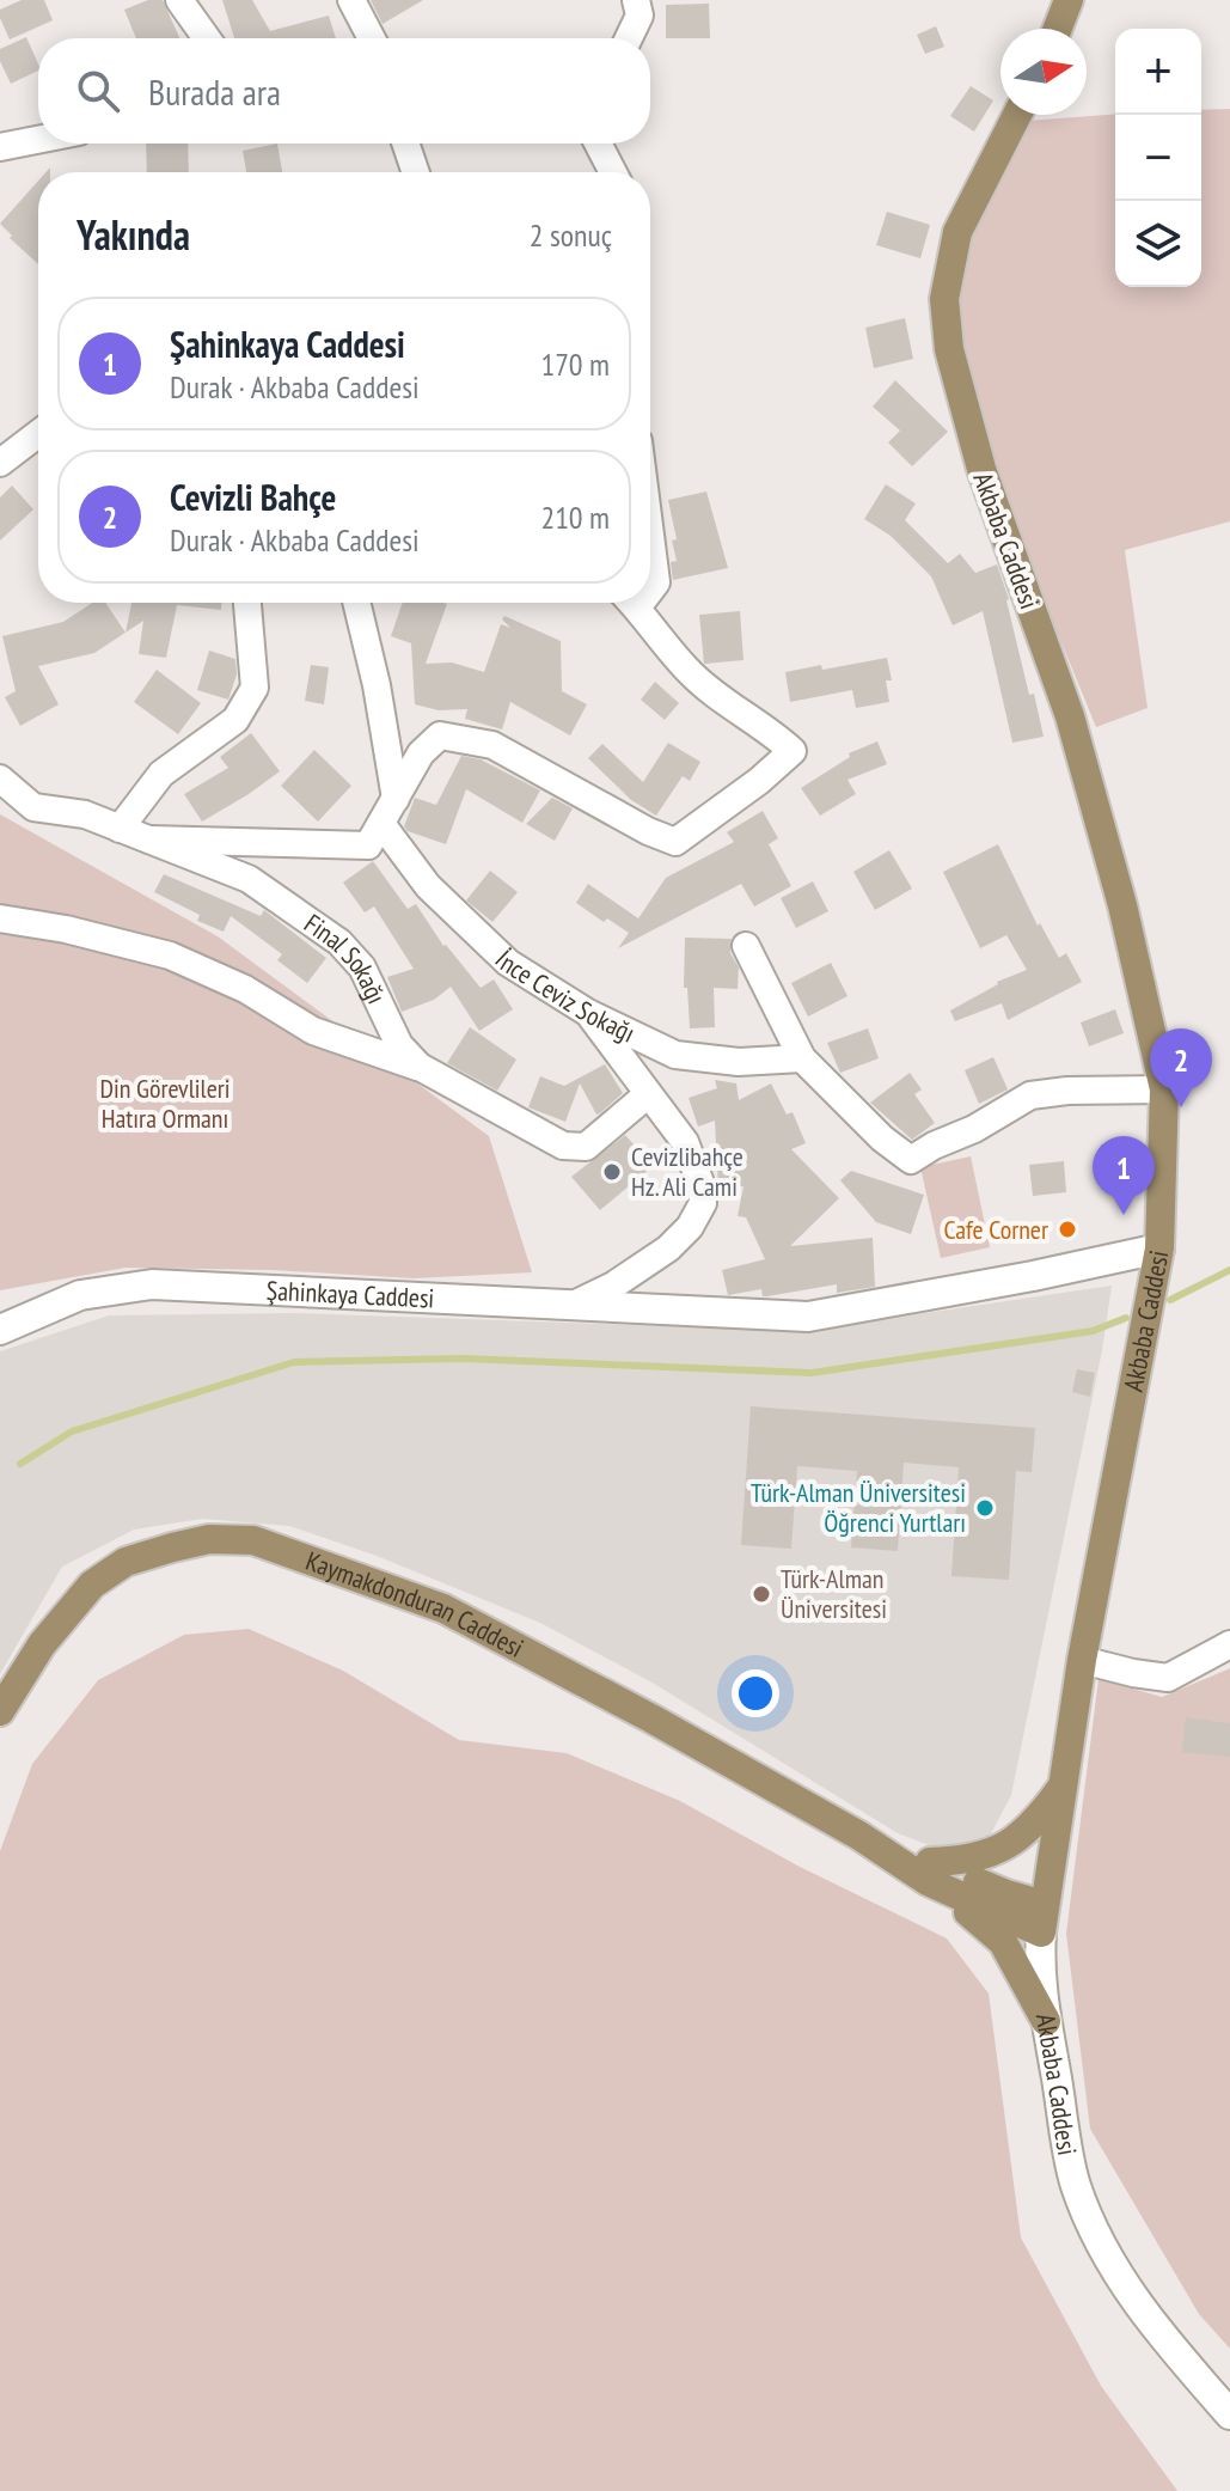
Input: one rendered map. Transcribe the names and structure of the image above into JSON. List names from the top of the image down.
{
  "streets": {
    "main road": ["Akbaba Caddesi", "Kaymakdonduran Caddesi"],
    "street": ["Final Sokağı", "İnce Ceviz Sokağı", "Şahinkaya Caddesi"]
  },
  "crossings": [
    ["Akbaba Caddesi", "Şahinkaya Caddesi"]
  ],
  "parks": ["Din Görevlileri Hatıra Ormanı"],
  "places": [
    "Cevizlibahçe Hz. Ali Cami",
    "Cafe Corner",
    "Türk-Alman Üniversitesi Öğrenci Yurtları",
    "Türk-Alman Üniversitesi"
  ],
  "north": "right",
  "page": {
    "map_buttons": ["+", "−"],
    "search": "Burada ara",
    "heading": ["Yakında", "2 sonuç"],
    "list": [
      {
        "mark": "1",
        "name": "Şahinkaya Caddesi",
        "note": "Durak · Akbaba Caddesi",
        "value": "170 m"
      },
      {
        "mark": "2",
        "name": "Cevizli Bahçe",
        "note": "Durak · Akbaba Caddesi",
        "value": "210 m"
      }
    ],
    "pins": ["2", "1"]
  }
}
